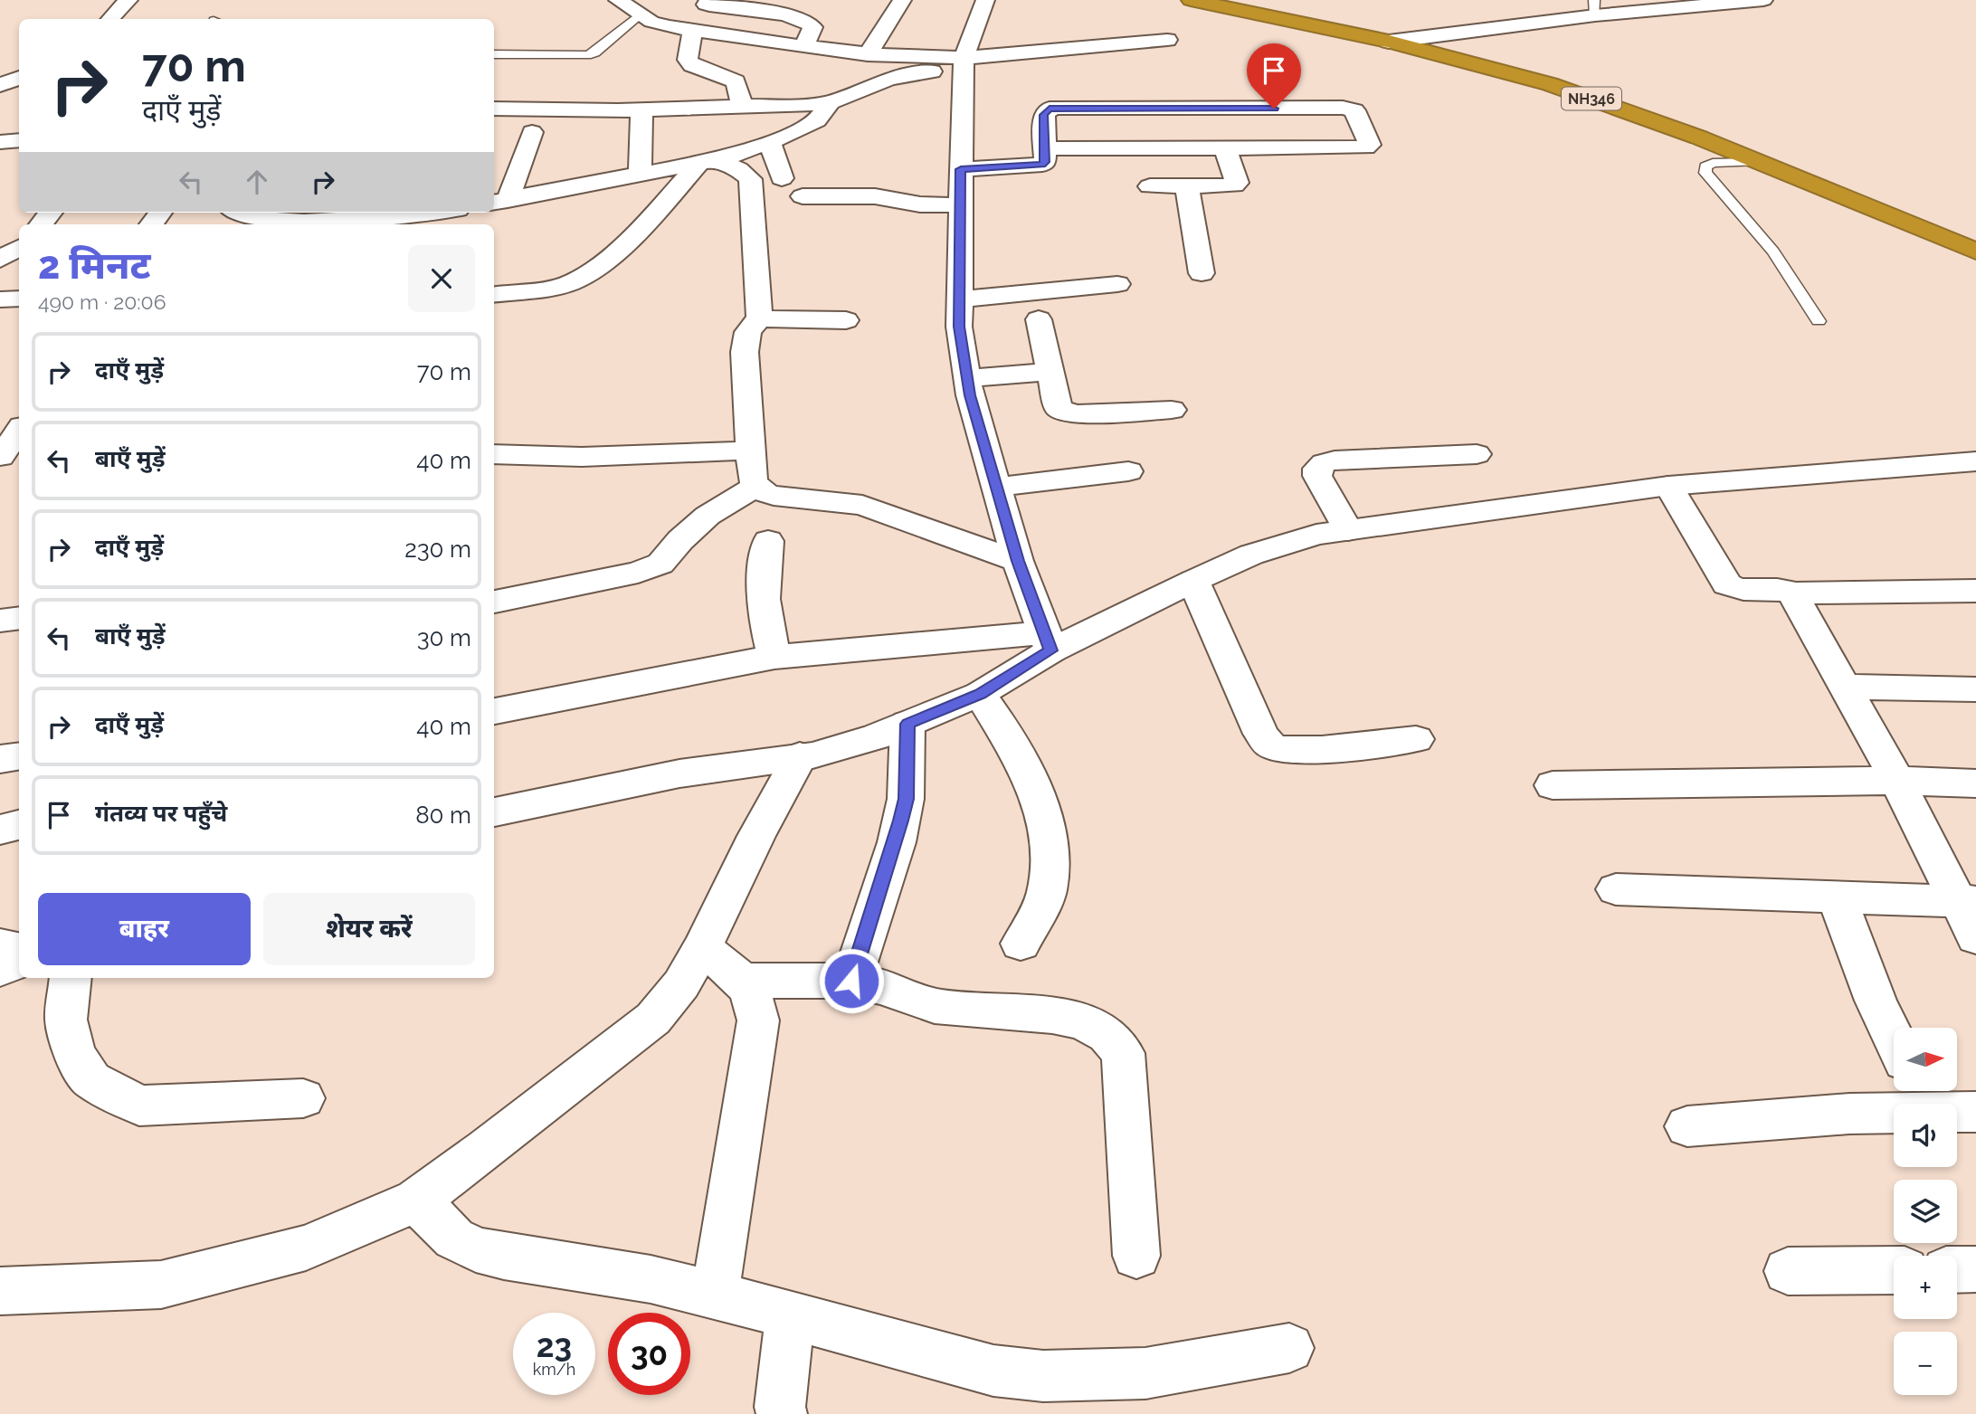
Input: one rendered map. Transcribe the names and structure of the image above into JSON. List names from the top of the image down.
{
  "streets": {
    "highway": ["NH346"]
  },
  "north": "right",
  "page": {
    "turn": ["70 m", "दाएँ मुड़ें"],
    "heading": ["2 मिनट", "490 m · 20:06"],
    "list": [
      {
        "name": "दाएँ मुड़ें",
        "value": "70 m"
      },
      {
        "name": "बाएँ मुड़ें",
        "value": "40 m"
      },
      {
        "name": "दाएँ मुड़ें",
        "value": "230 m"
      },
      {
        "name": "बाएँ मुड़ें",
        "value": "30 m"
      },
      {
        "name": "दाएँ मुड़ें",
        "value": "40 m"
      },
      {
        "name": "गंतव्य पर पहुँचे",
        "value": "80 m"
      }
    ],
    "buttons": ["बाहर", "शेयर करें"],
    "map_buttons": ["+", "−"],
    "speed": "23 km/h",
    "limit": "30"
  }
}
